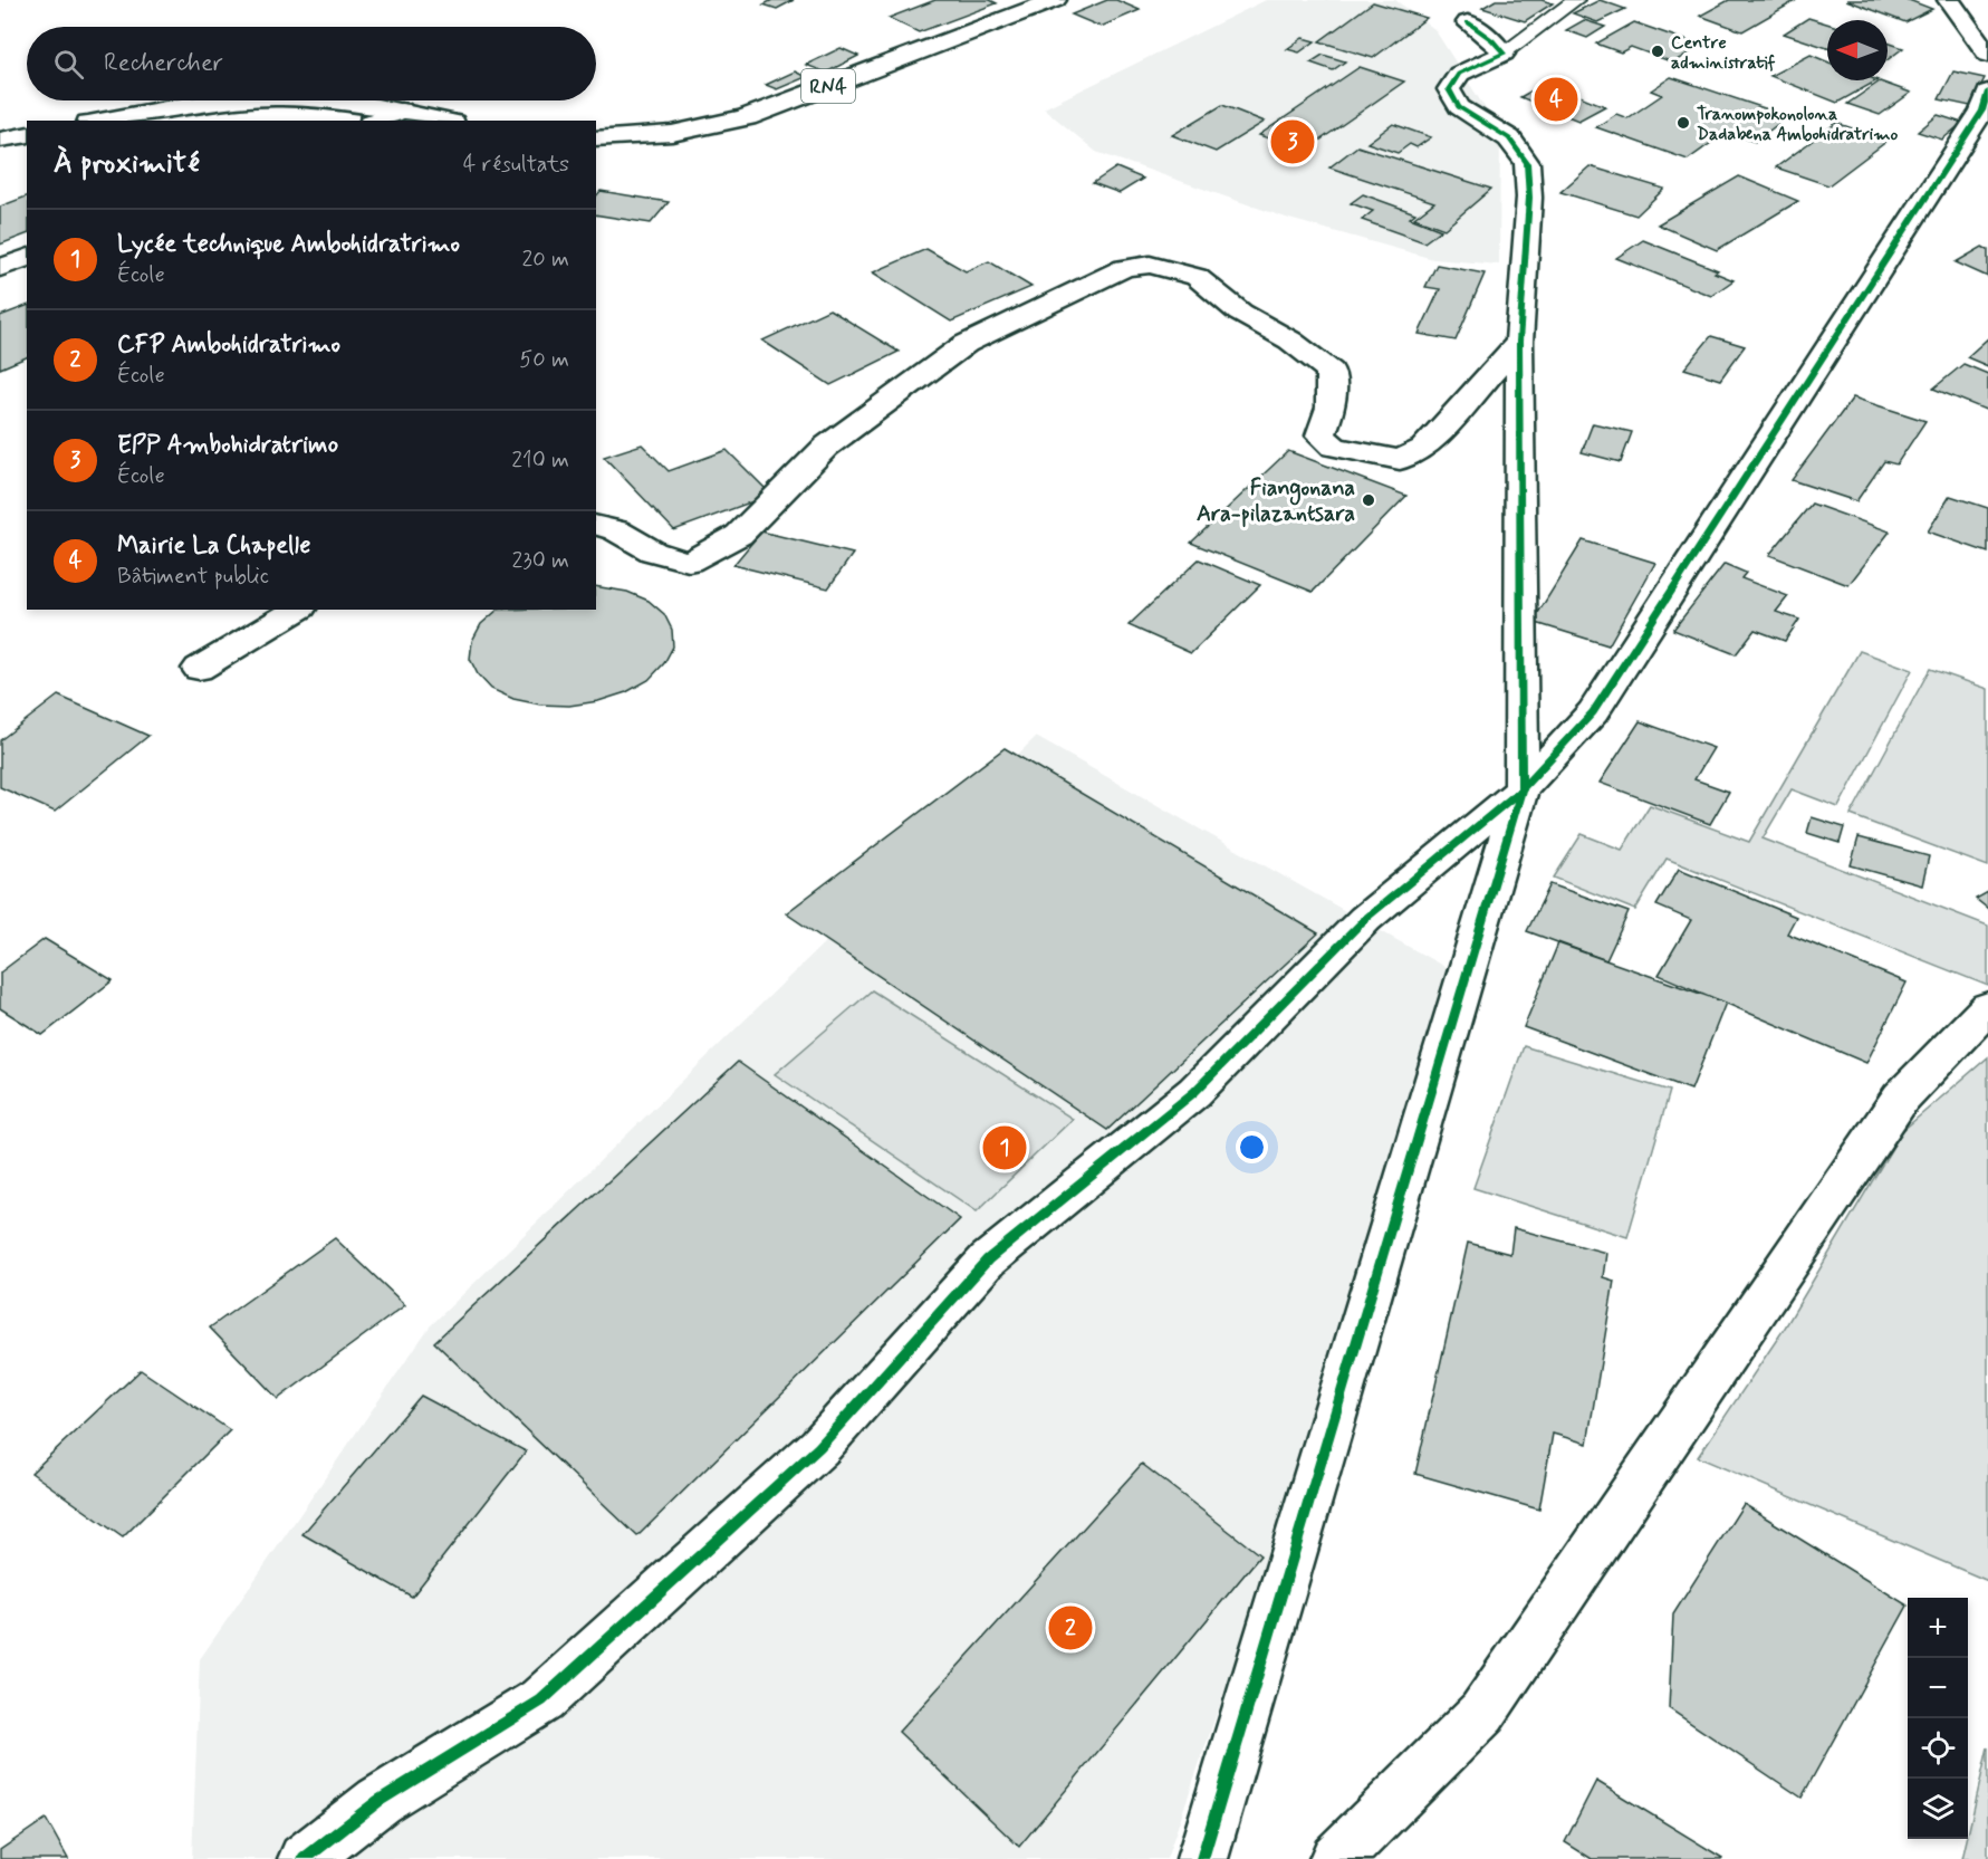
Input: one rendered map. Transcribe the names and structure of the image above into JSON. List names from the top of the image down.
{
  "streets": {
    "street": ["RN4"]
  },
  "places": ["Centre administratif", "Tranompokonolona Dadabena Ambohidratrimo", "Fiangonana Ara-pilazantsara"],
  "north": "left",
  "page": {
    "search": "Rechercher",
    "pins": [
      "4",
      "3",
      "1",
      "2"
    ],
    "heading": ["À proximité", "4 résultats"],
    "list": [
      {
        "mark": "1",
        "name": "Lycée technique Ambohidratrimo",
        "note": "École",
        "value": "20 m"
      },
      {
        "mark": "2",
        "name": "CFP Ambohidratrimo",
        "note": "École",
        "value": "50 m"
      },
      {
        "mark": "3",
        "name": "EPP Ambohidratrimo",
        "note": "École",
        "value": "210 m"
      },
      {
        "mark": "4",
        "name": "Mairie La Chapelle",
        "note": "Bâtiment public",
        "value": "230 m"
      }
    ],
    "map_buttons": ["+", "−"]
  }
}
